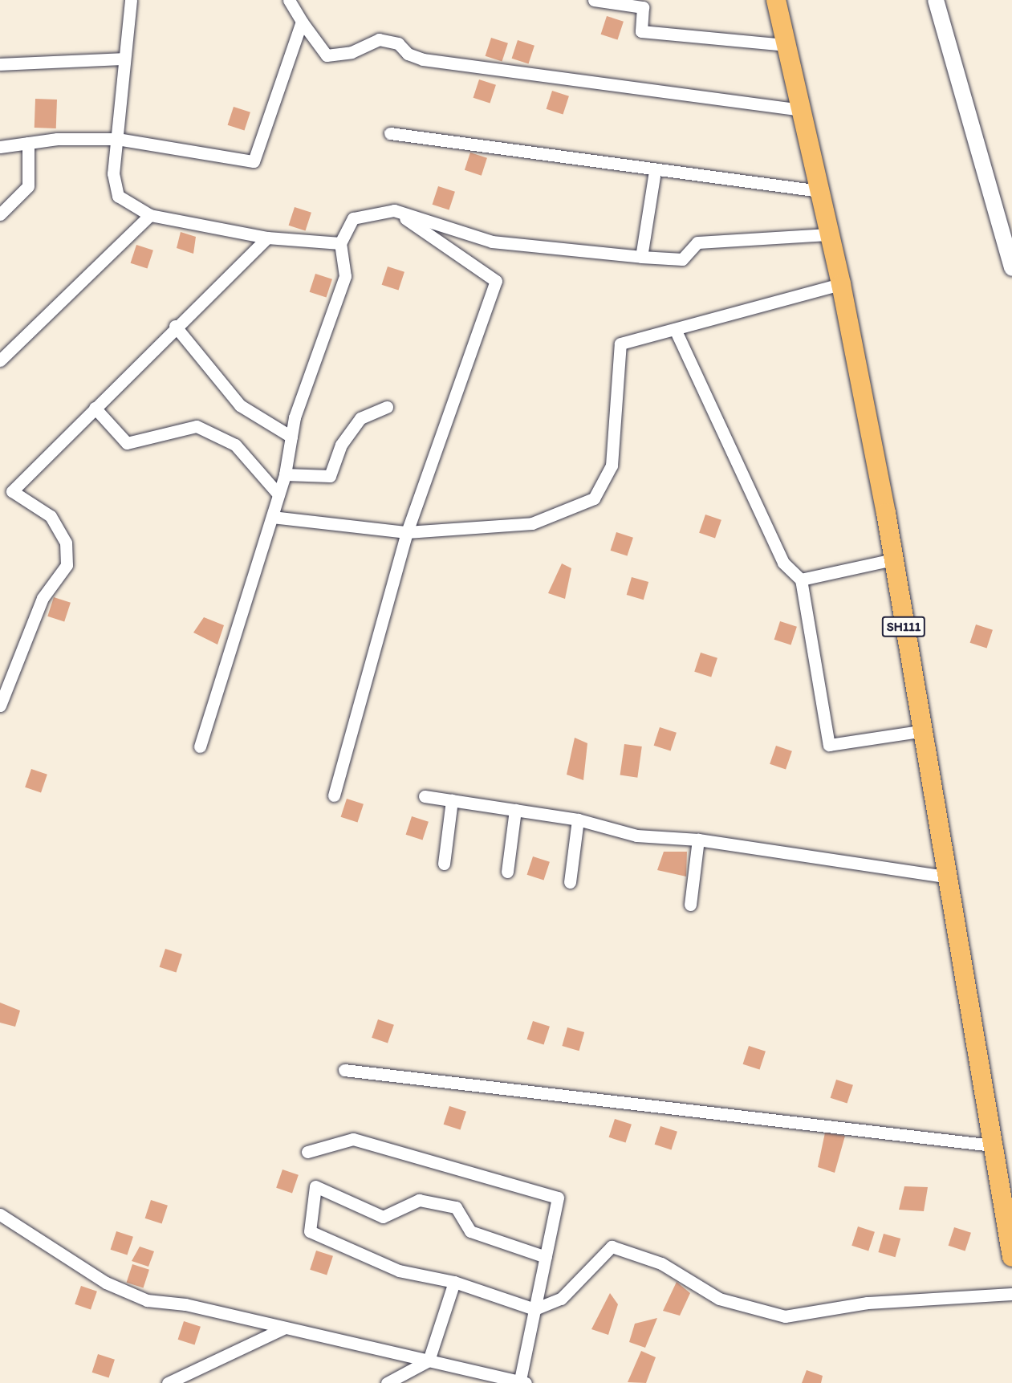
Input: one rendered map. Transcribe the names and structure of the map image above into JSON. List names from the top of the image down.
{
  "streets": {
    "main road": ["SH111"]
  }
}
